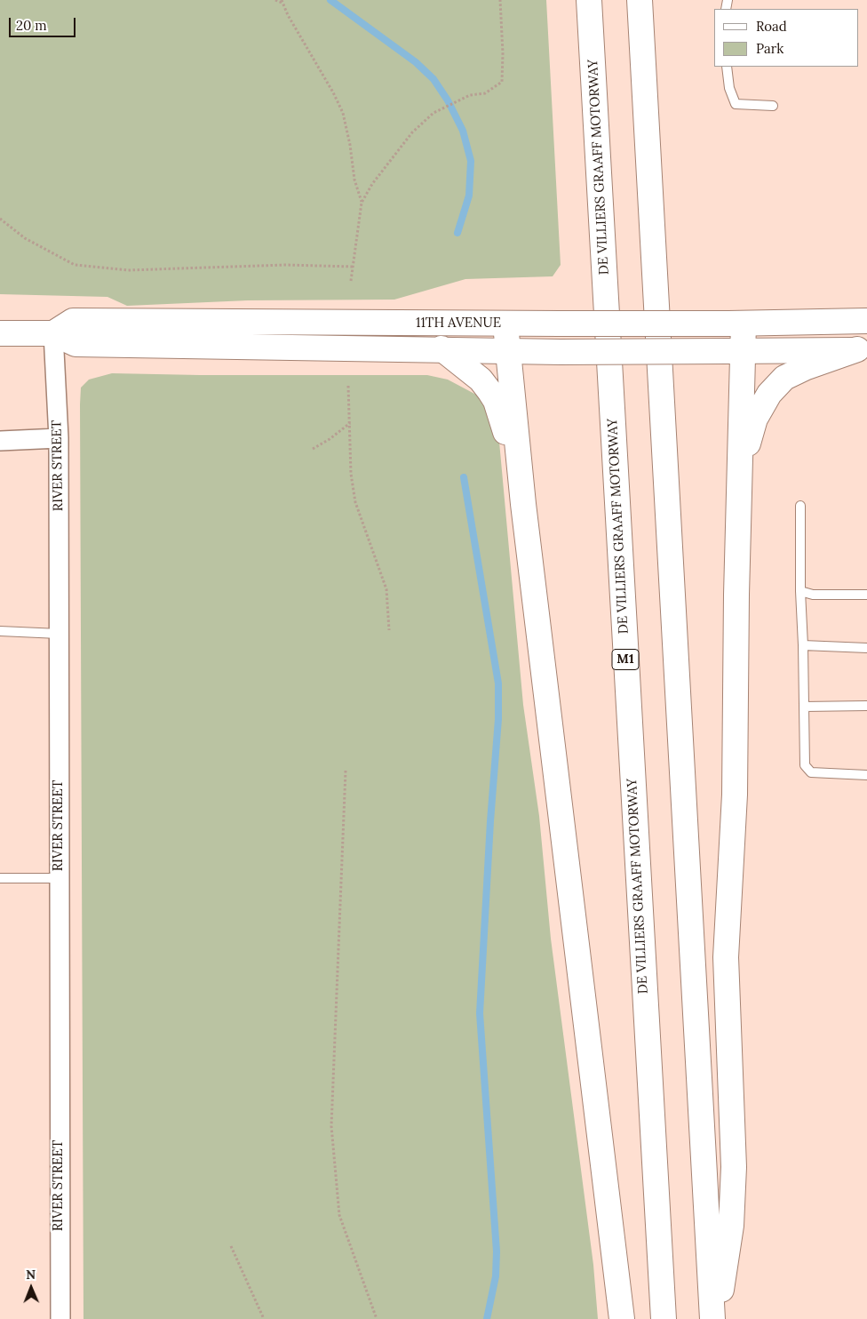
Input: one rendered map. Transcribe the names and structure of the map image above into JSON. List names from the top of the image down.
{
  "streets": {
    "main road": ["DE VILLIERS GRAAFF MOTORWAY", "11TH AVENUE", "M1"],
    "street": ["RIVER STREET"]
  },
  "crossings": [
    ["11TH AVENUE", "RIVER STREET"]
  ],
  "legend": ["Road", "Park"],
  "scale_bar": "20 m",
  "north": "top"
}
